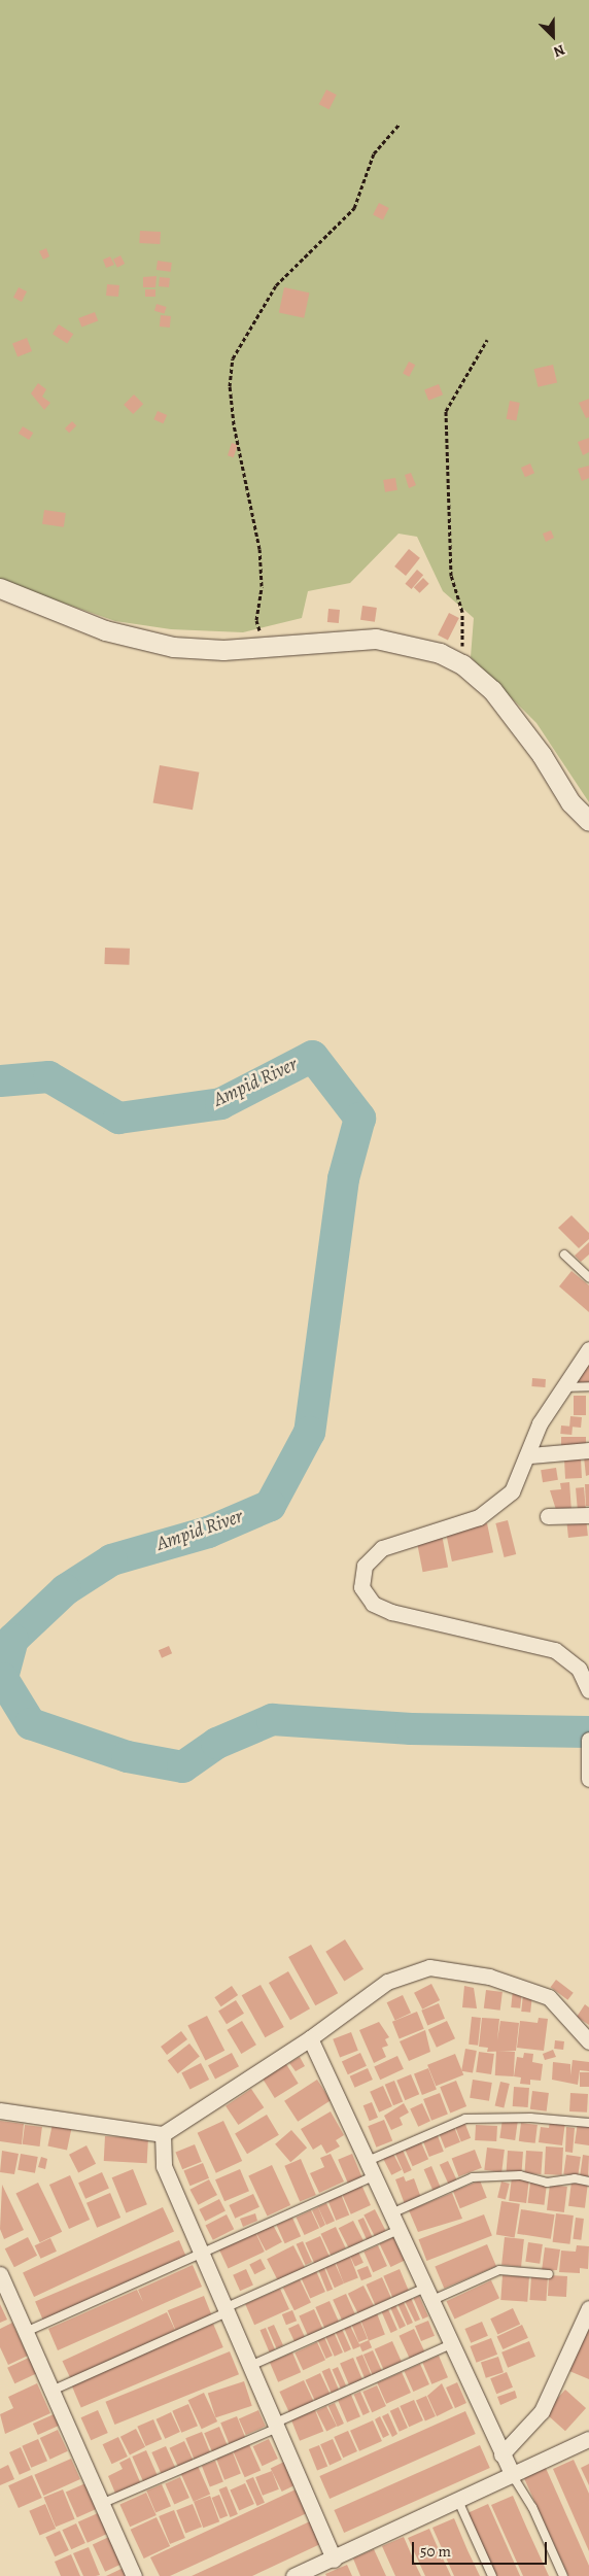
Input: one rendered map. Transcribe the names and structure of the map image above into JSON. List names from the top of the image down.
{
  "water": ["Ampid River"],
  "scale_bar": "50 m",
  "north": "bottom right"
}
